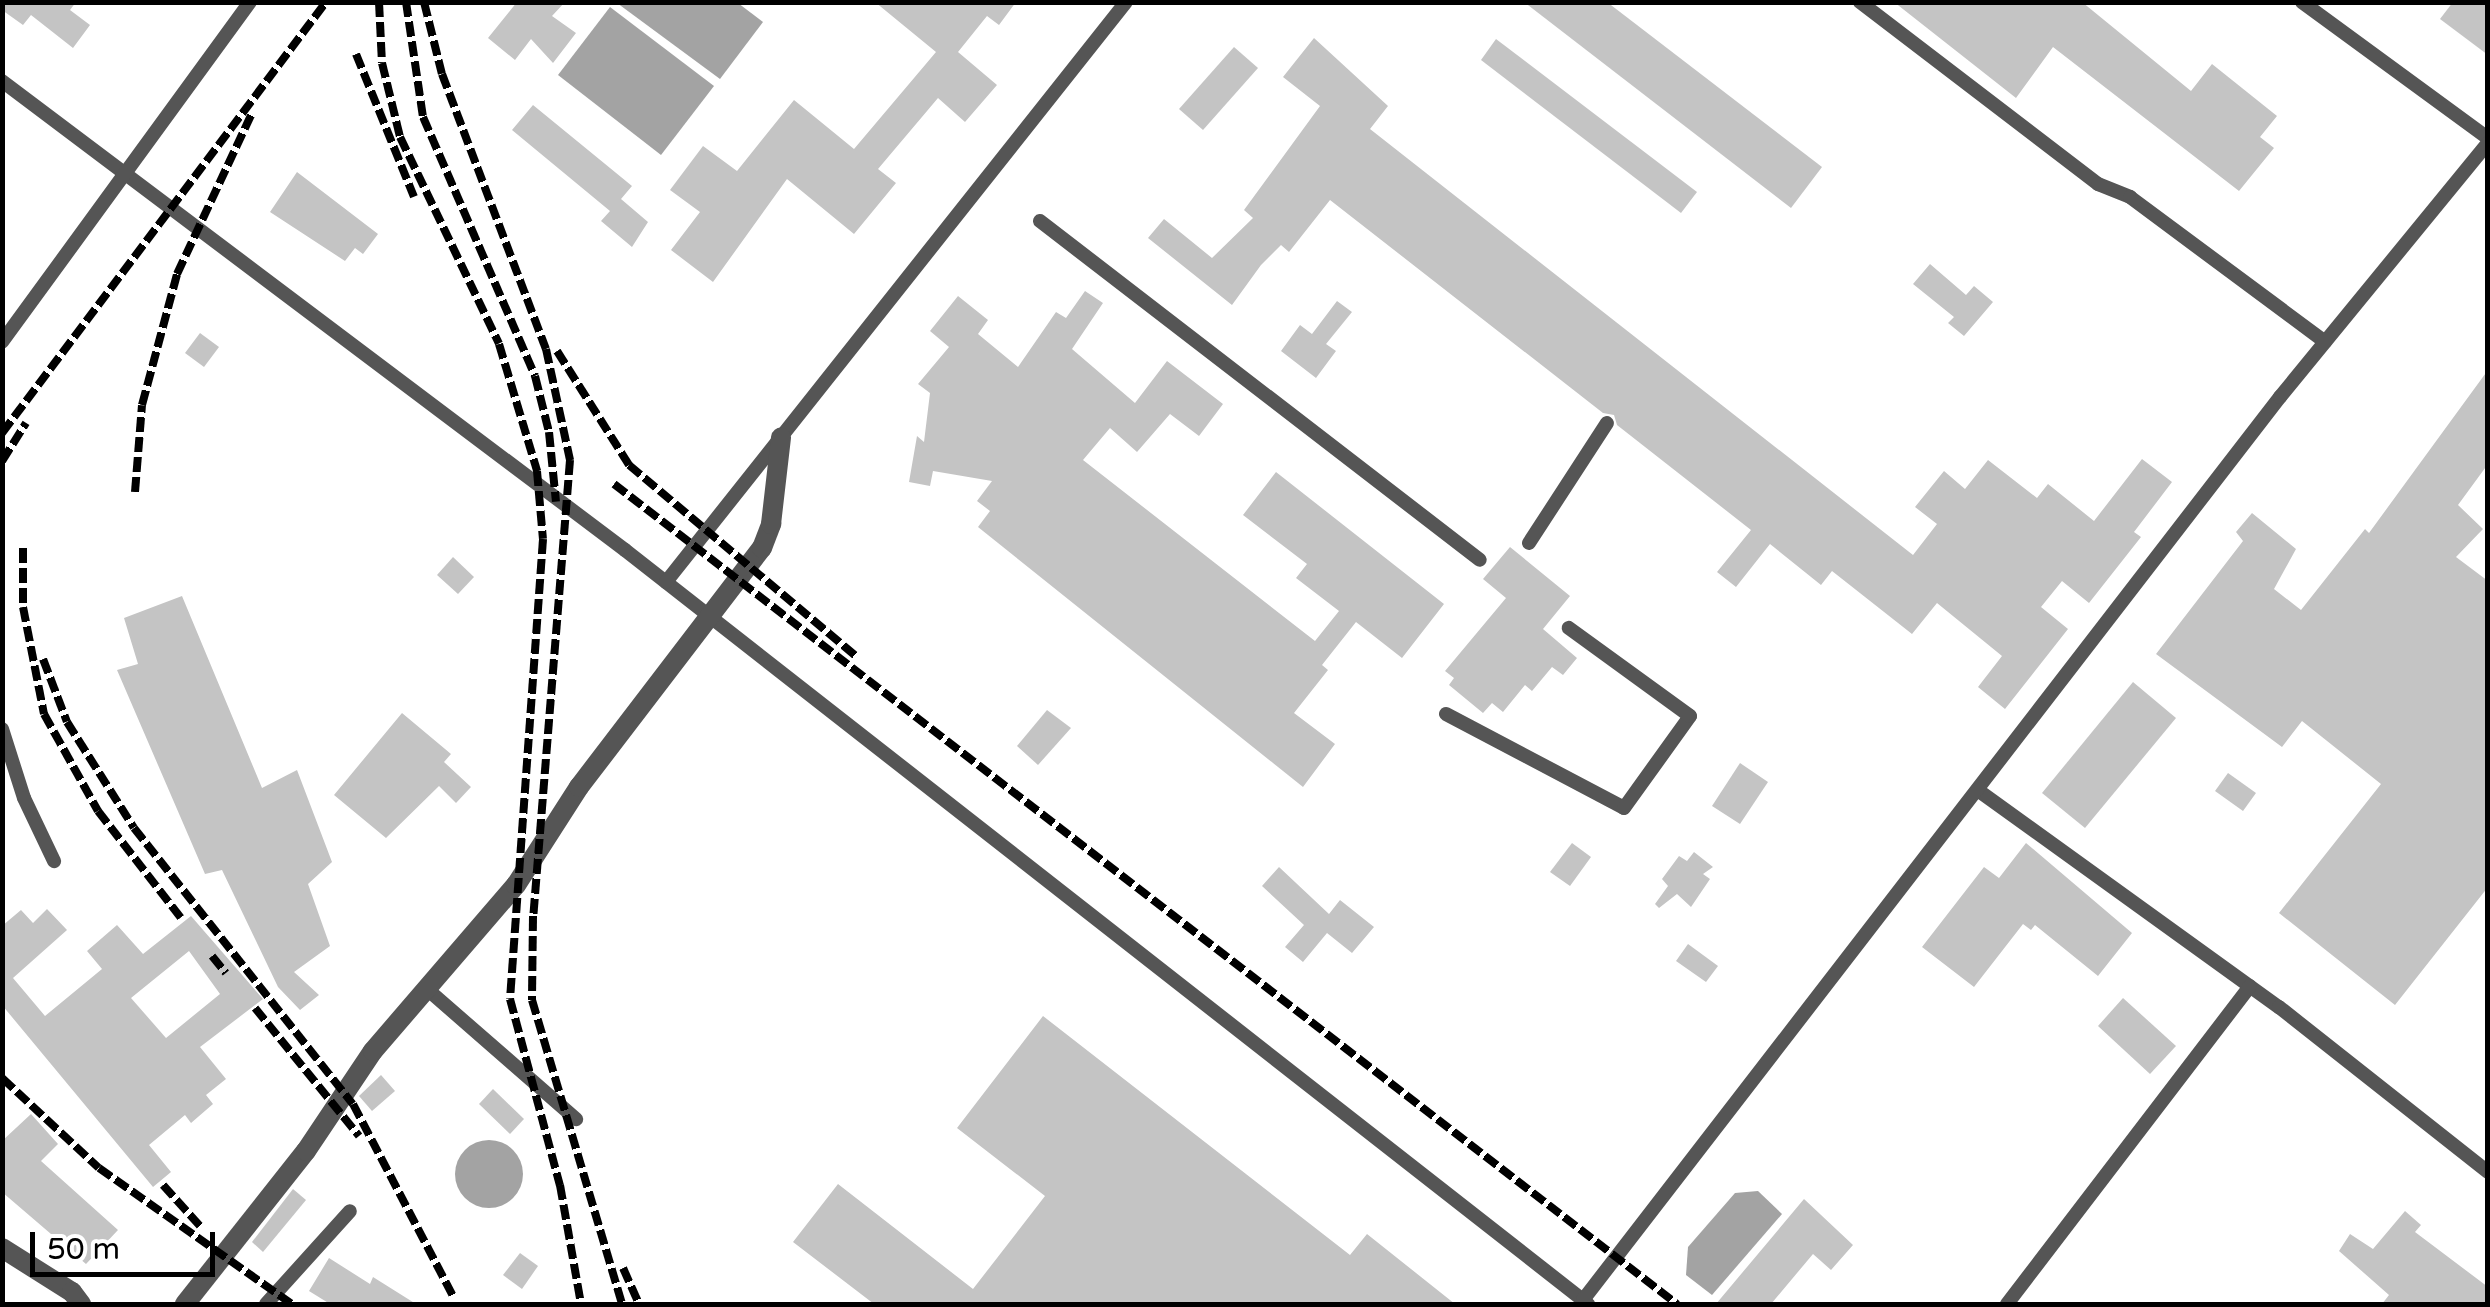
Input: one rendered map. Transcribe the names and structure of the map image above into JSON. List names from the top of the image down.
{
  "scale_bar": "50 m"
}
